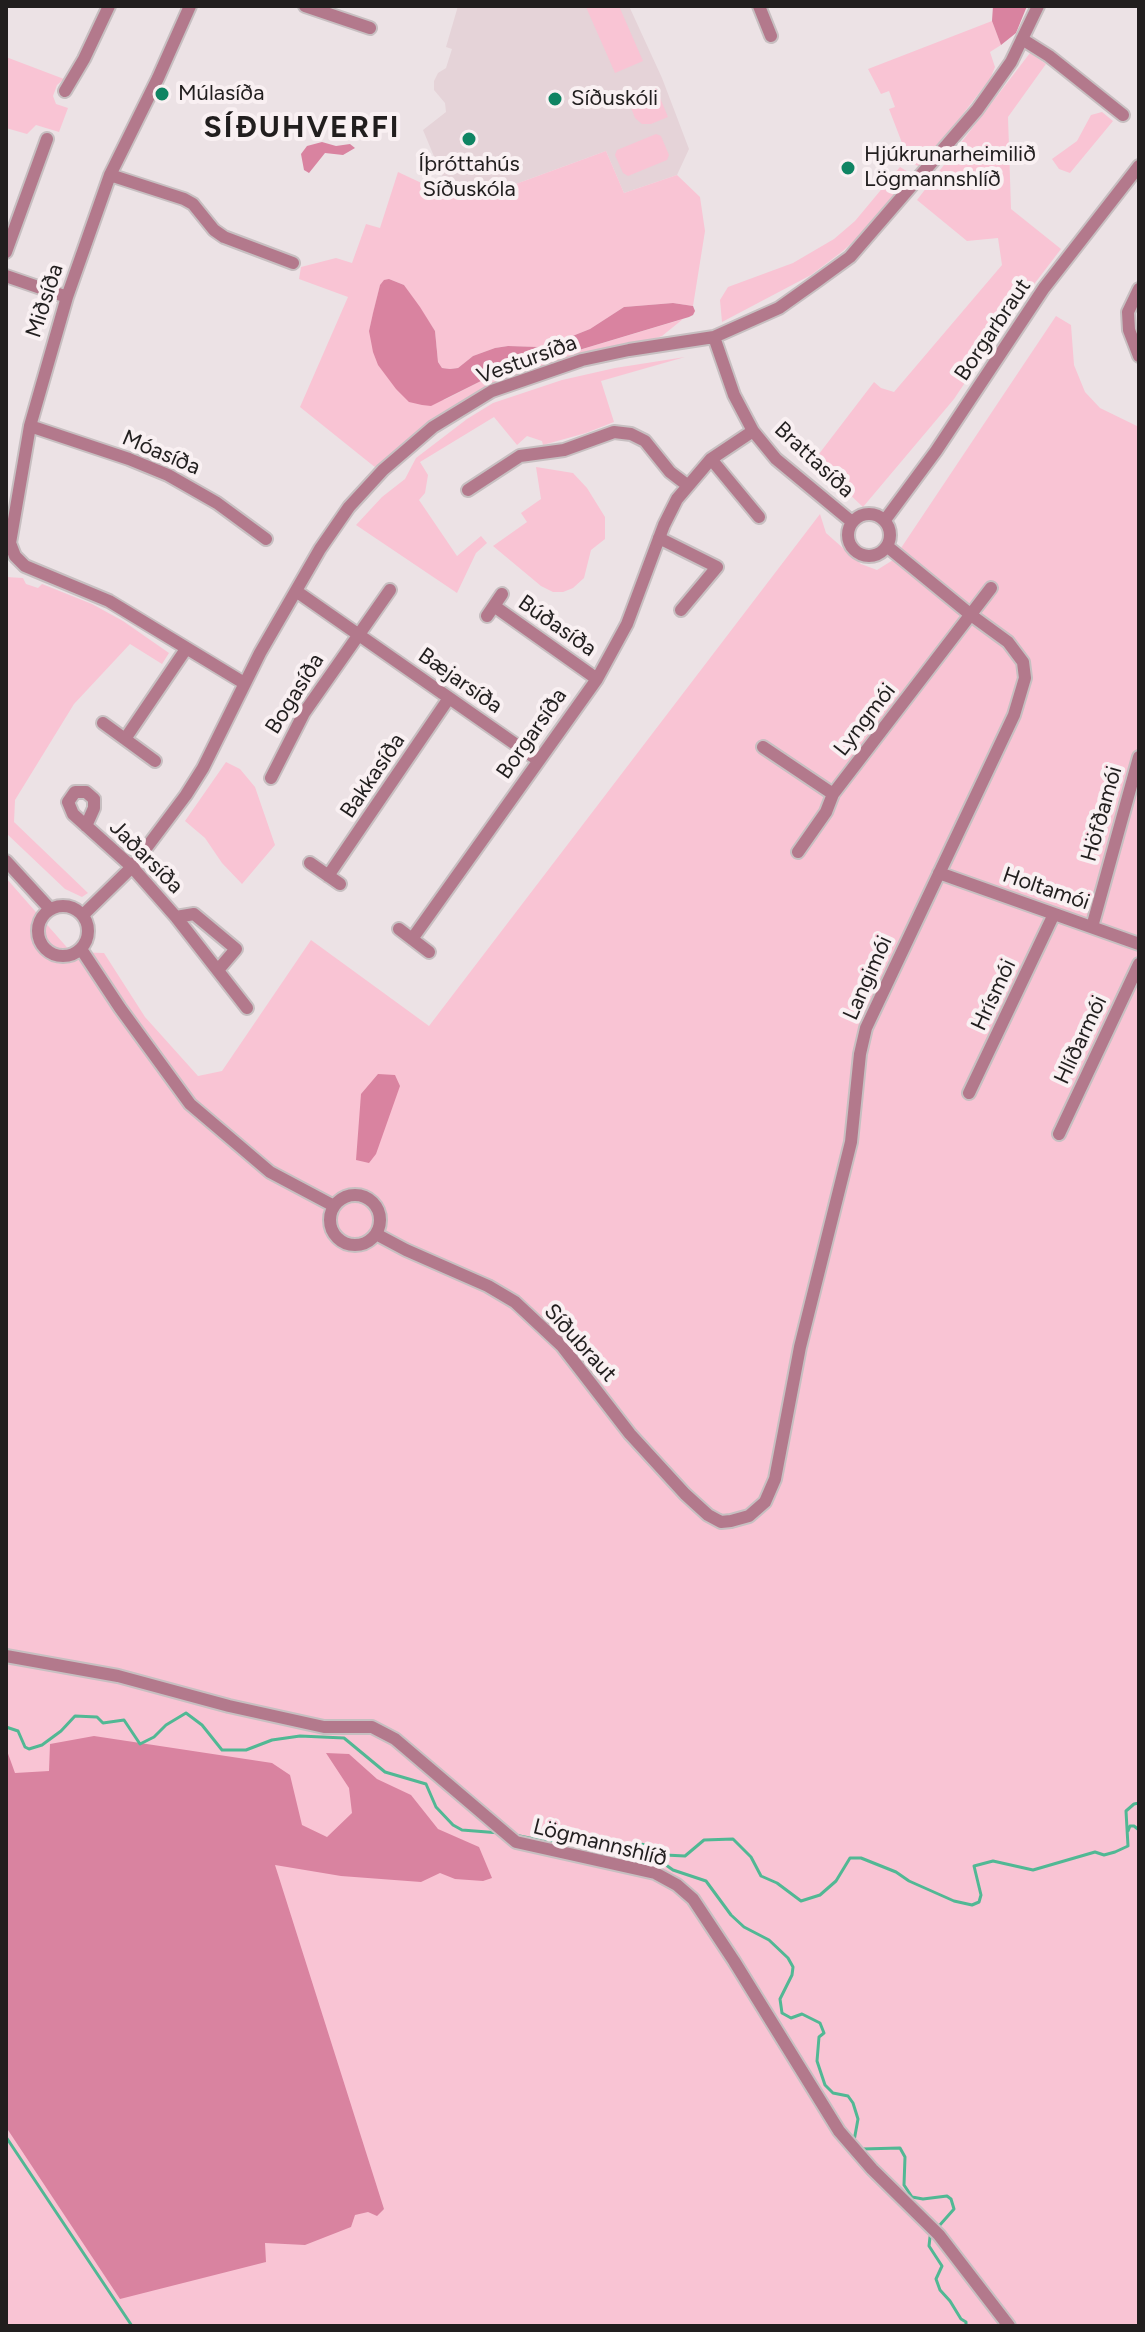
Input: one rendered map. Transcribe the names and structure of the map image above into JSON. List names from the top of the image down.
{
  "streets": {
    "street": [
      "Miðsíða",
      "Borgarbraut",
      "Vestursíða",
      "Móasíða",
      "Brattasíða",
      "Búðasíða",
      "Bæjarsíða",
      "Bogasíða",
      "Lyngmói",
      "Borgarsíða",
      "Bakkasíða",
      "Höfðamói",
      "Jaðarsíða",
      "Holtamói",
      "Langimói",
      "Hrísmói",
      "Hlíðarmói",
      "Síðubraut",
      "Lögmannshlíð"
    ]
  },
  "crossings": [
    ["Miðsíða", "Vestursíða"],
    ["Miðsíða", "Móasíða"],
    ["Borgarbraut", "Brattasíða"],
    ["Borgarbraut", "Langimói"],
    ["Vestursíða", "Brattasíða"],
    ["Vestursíða", "Bæjarsíða"],
    ["Vestursíða", "Jaðarsíða"],
    ["Brattasíða", "Borgarsíða"],
    ["Brattasíða", "Langimói"],
    ["Búðasíða", "Borgarsíða"],
    ["Bæjarsíða", "Bogasíða"],
    ["Bæjarsíða", "Borgarsíða"],
    ["Bæjarsíða", "Bakkasíða"],
    ["Lyngmói", "Langimói"],
    ["Höfðamói", "Holtamói"],
    ["Holtamói", "Langimói"],
    ["Holtamói", "Hrísmói"],
    ["Langimói", "Síðubraut"]
  ],
  "districts": ["SÍÐUHVERFI"],
  "places": [
    "Múlasíða",
    "Síðuskóli",
    "Íþróttahús Síðuskóla",
    "Hjúkrunarheimilið Lögmannshlíð"
  ]
}
